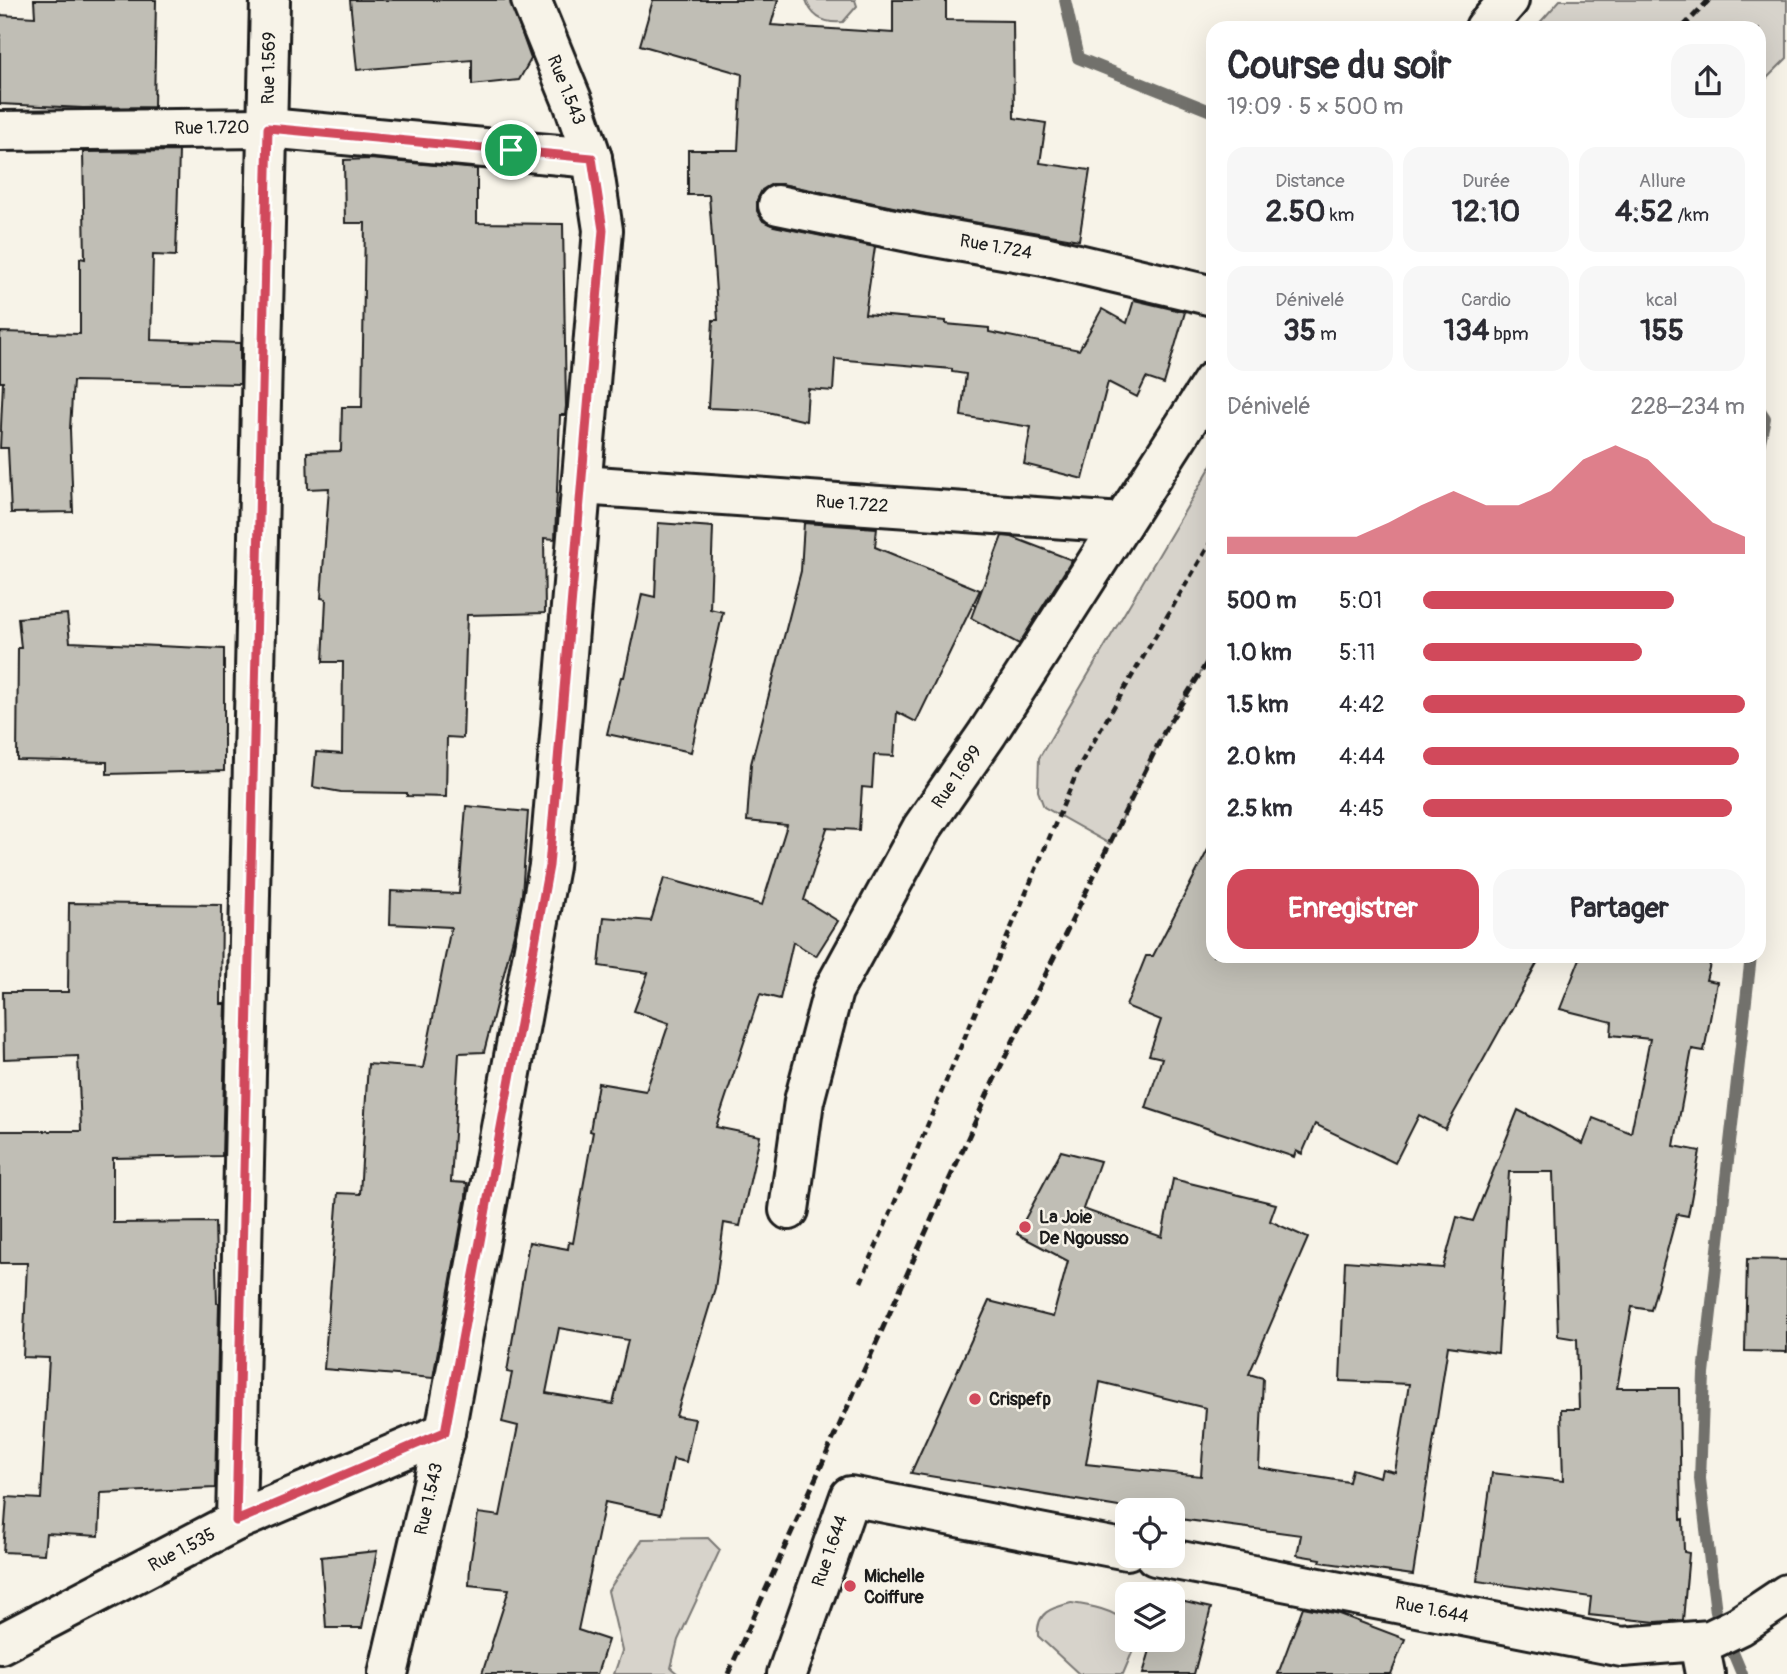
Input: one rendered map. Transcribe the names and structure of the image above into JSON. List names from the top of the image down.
{
  "streets": {
    "street": [
      "Rue 1.569",
      "Rue 1.543",
      "Rue 1.720",
      "Rue 1.724",
      "Rue 1.722",
      "Rue 1.699",
      "Rue 1.535",
      "Rue 1.644"
    ]
  },
  "crossings": [
    ["Rue 1.569", "Rue 1.720"],
    ["Rue 1.569", "Rue 1.535"],
    ["Rue 1.543", "Rue 1.720"],
    ["Rue 1.543", "Rue 1.722"],
    ["Rue 1.543", "Rue 1.535"],
    ["Rue 1.722", "Rue 1.699"]
  ],
  "places": ["La Joie De Ngousso", "Crispefp", "Michelle Coiffure"],
  "page": {
    "heading": ["Course du soir", "19:09 · 5 × 500 m"],
    "stats": [
      ["Distance", "2.50 km"],
      ["Durée", "12:10"],
      ["Allure", "4:52 /km"],
      ["Dénivelé", "35 m"],
      ["Cardio", "134 bpm"],
      ["kcal", "155"]
    ],
    "chart": ["Dénivelé", "228–234 m"],
    "list": [
      {
        "name": "500 m",
        "note": "5:01"
      },
      {
        "name": "1.0 km",
        "note": "5:11"
      },
      {
        "name": "1.5 km",
        "note": "4:42"
      },
      {
        "name": "2.0 km",
        "note": "4:44"
      },
      {
        "name": "2.5 km",
        "note": "4:45"
      }
    ],
    "buttons": ["Enregistrer", "Partager"]
  }
}
